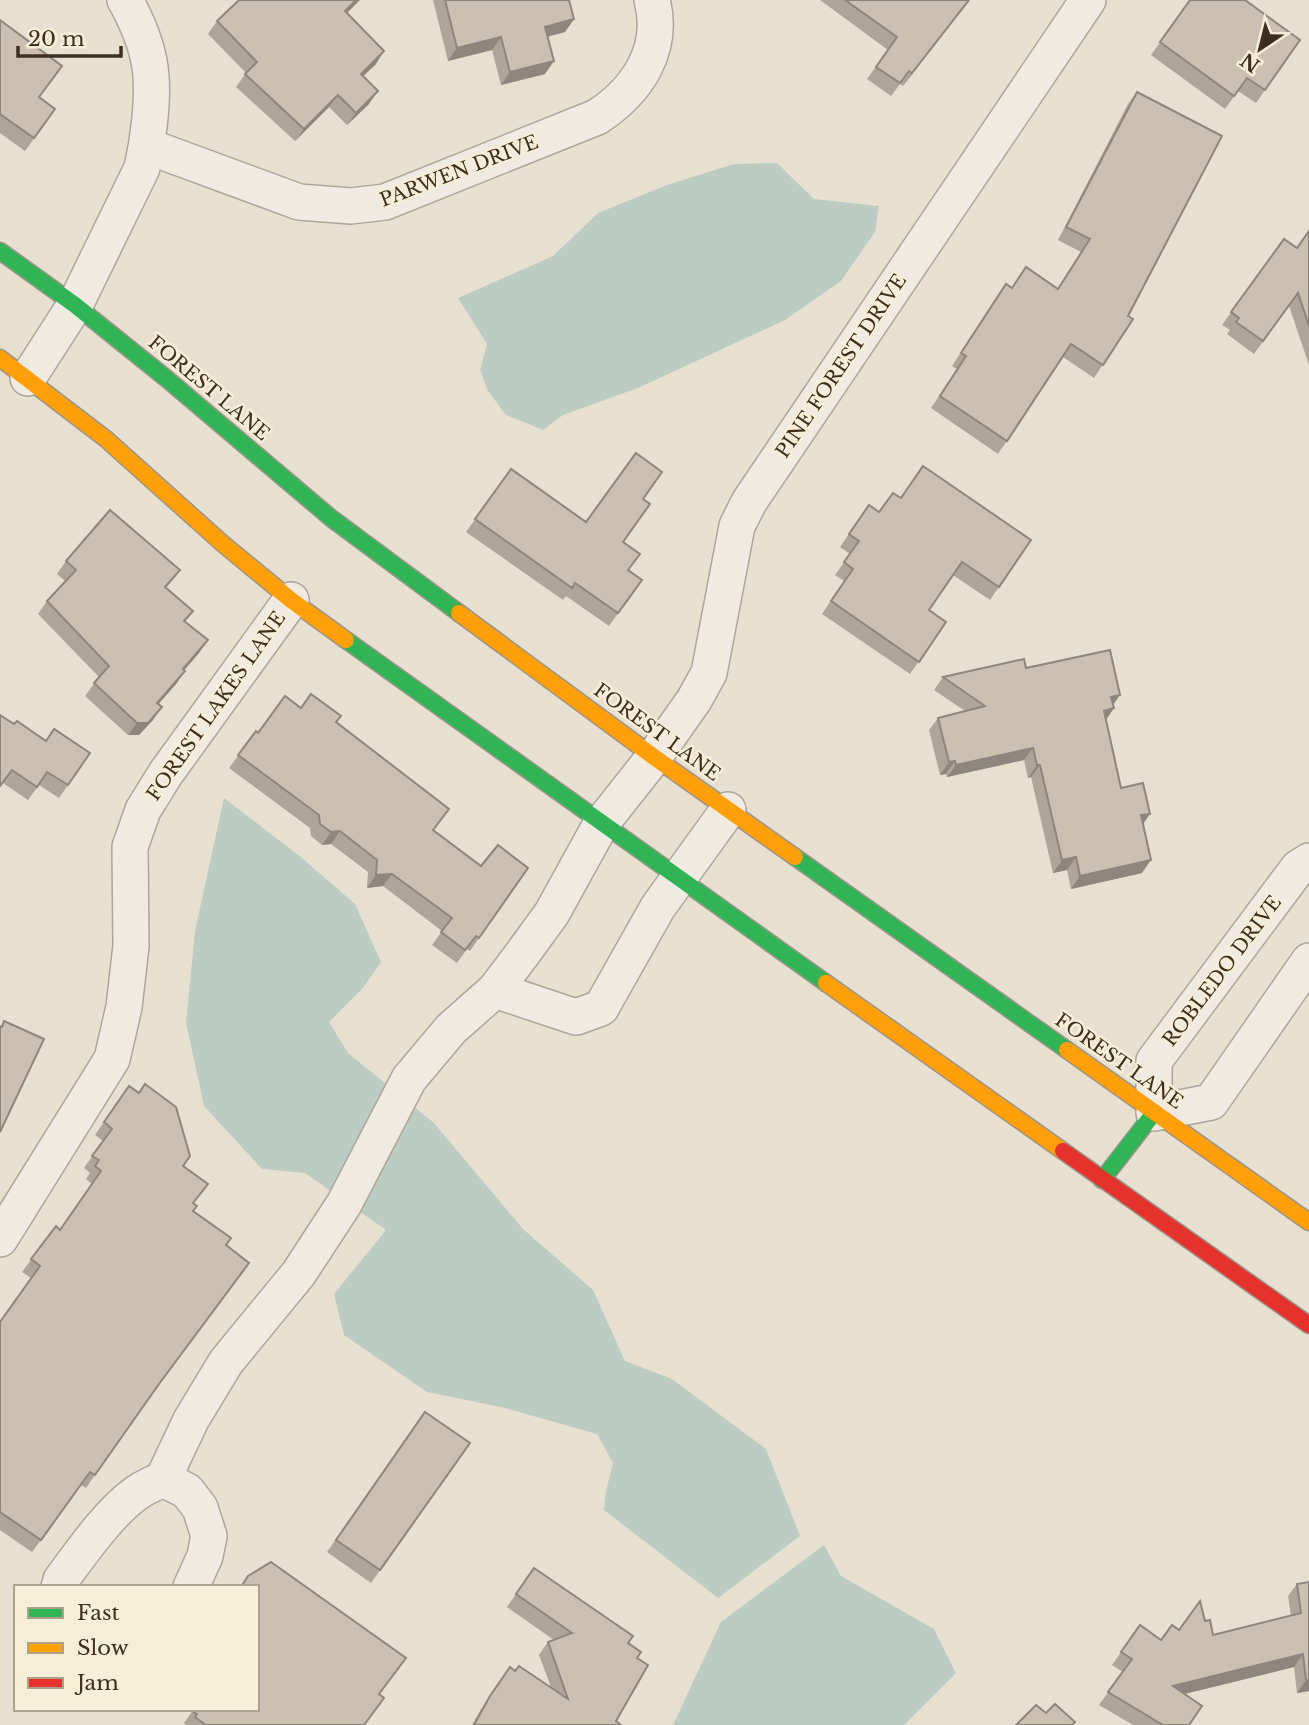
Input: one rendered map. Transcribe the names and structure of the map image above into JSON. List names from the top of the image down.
{
  "streets": {
    "main road": ["FOREST LANE"],
    "street": [
      "PARWEN DRIVE",
      "PINE FOREST DRIVE",
      "FOREST LAKES LANE",
      "ROBLEDO DRIVE"
    ]
  },
  "crossings": [
    ["PINE FOREST DRIVE", "FOREST LANE"],
    ["FOREST LANE", "ROBLEDO DRIVE"]
  ],
  "legend": ["Fast", "Slow", "Jam"],
  "scale_bar": "20 m",
  "north": "bottom left"
}
